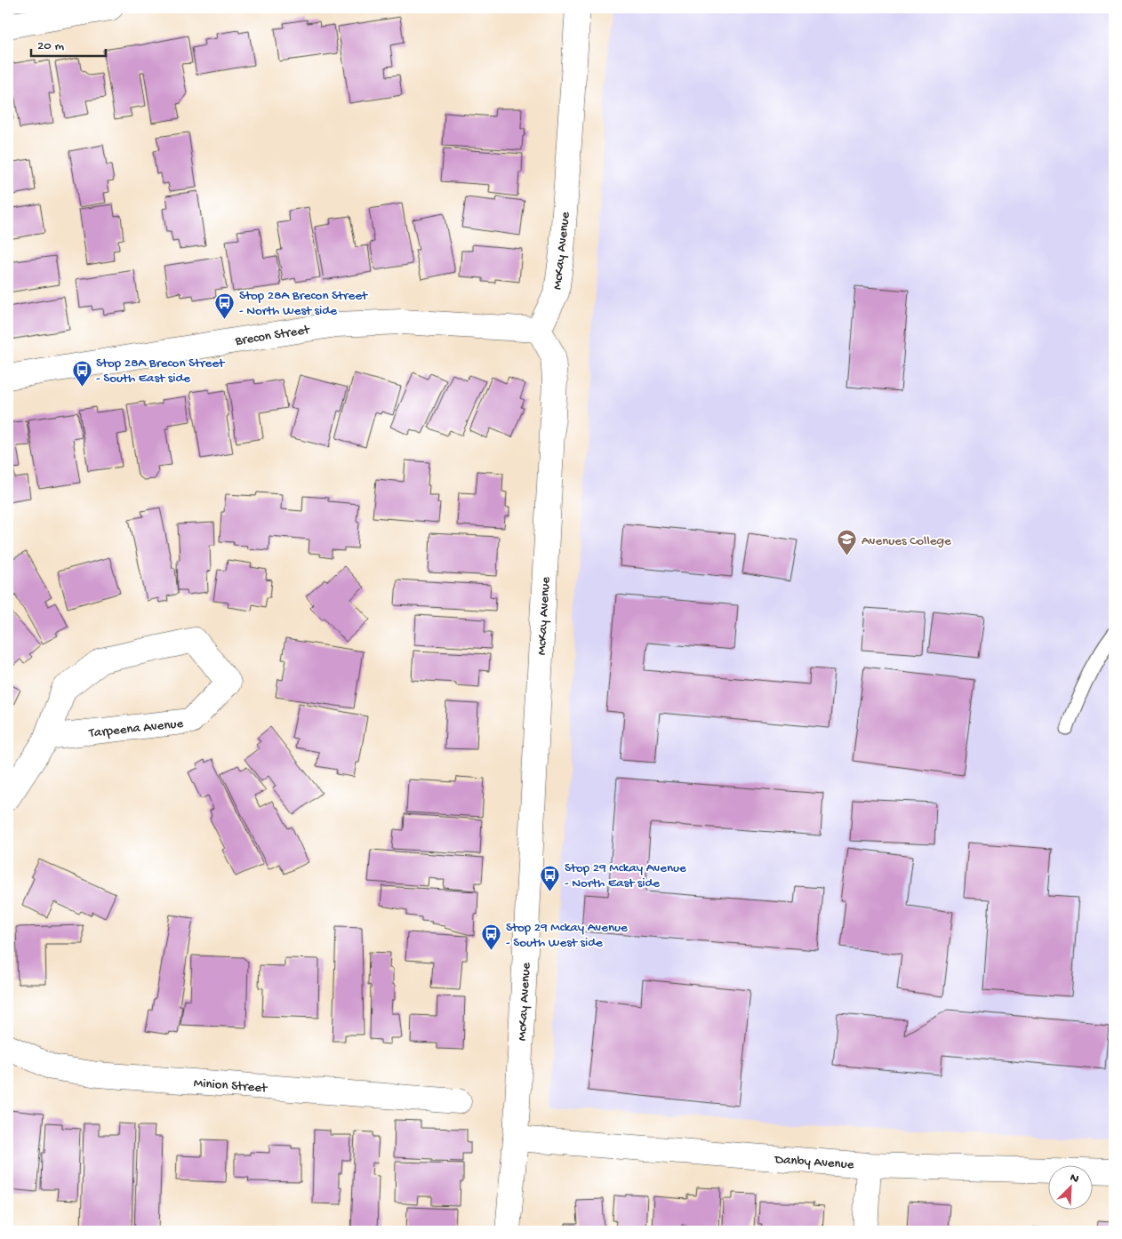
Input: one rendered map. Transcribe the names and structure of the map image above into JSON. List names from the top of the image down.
{
  "streets": {
    "street": [
      "McKay Avenue",
      "Brecon Street",
      "Tarpeena Avenue",
      "Minion Street",
      "Danby Avenue"
    ]
  },
  "crossings": [
    ["McKay Avenue", "Brecon Street"],
    ["McKay Avenue", "Danby Avenue"]
  ],
  "places": {
    "bus stop": [
      "Stop 28A Brecon Street - North West side",
      "Stop 28A Brecon Street - South East side",
      "Stop 29 Mckay Avenue - North East side",
      "Stop 29 Mckay Avenue - South West side"
    ],
    "school or university": ["Avenues College"]
  },
  "scale_bar": "20 m",
  "north": "top right"
}
